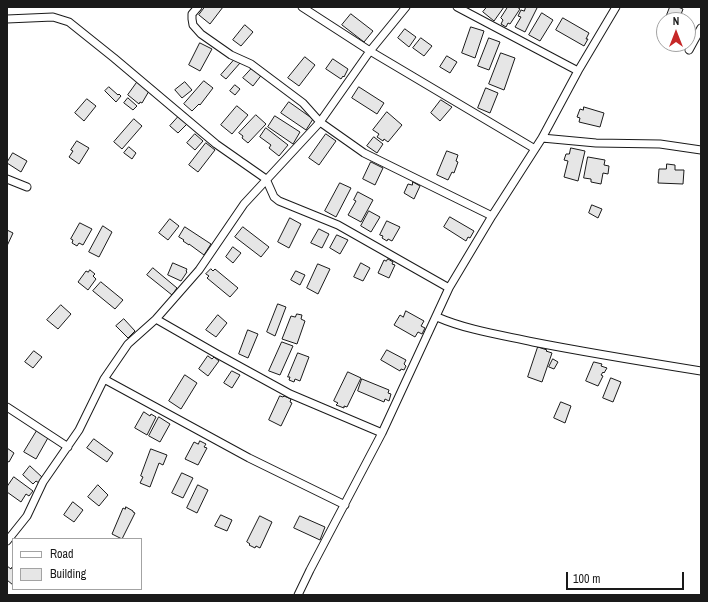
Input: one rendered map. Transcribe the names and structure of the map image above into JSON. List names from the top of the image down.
{
  "legend": ["Road", "Building"],
  "scale_bar": "100 m",
  "north": "top"
}
